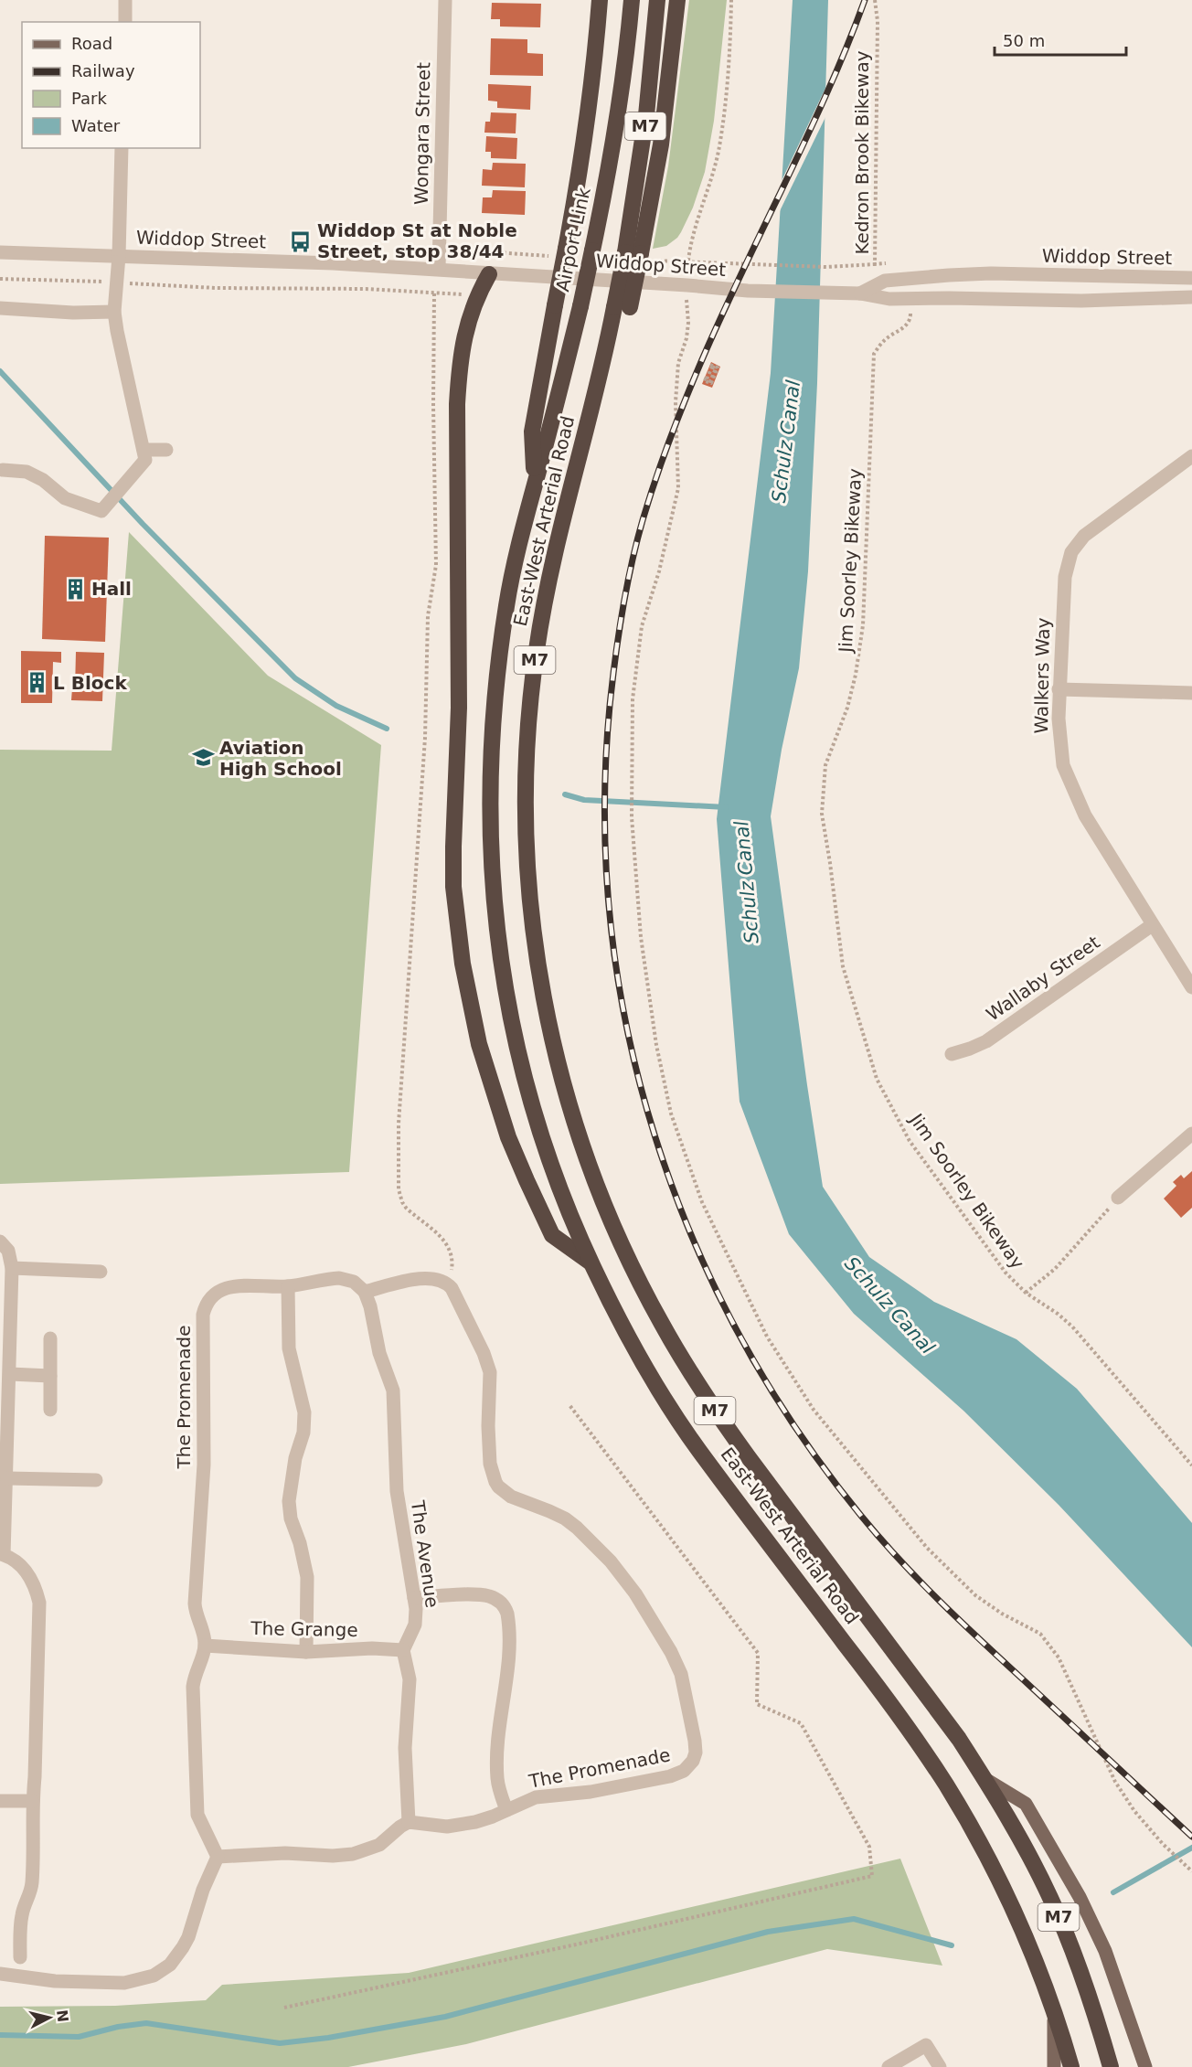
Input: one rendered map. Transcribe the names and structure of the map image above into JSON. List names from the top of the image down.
{
  "streets": {
    "highway": ["M7", "Airport Link", "East-West Arterial Road"],
    "street": [
      "Wongara Street",
      "Widdop Street",
      "Walkers Way",
      "Wallaby Street",
      "The Promenade",
      "The Avenue",
      "The Grange"
    ],
    "path": ["Kedron Brook Bikeway", "Jim Soorley Bikeway"]
  },
  "crossings": [
    ["M7", "East-West Arterial Road"],
    ["Wongara Street", "Widdop Street"],
    ["Airport Link", "East-West Arterial Road"],
    ["Walkers Way", "Wallaby Street"],
    ["The Promenade", "The Avenue"],
    ["The Promenade", "The Grange"],
    ["The Avenue", "The Grange"]
  ],
  "water": ["Schulz Canal"],
  "places": {
    "bus stop": ["Widdop St at Noble Street, stop 38/44"],
    "building": ["Hall", "L Block"],
    "school or university": ["Aviation High School"]
  },
  "legend": [
    "Road",
    "Railway",
    "Park",
    "Water"
  ],
  "scale_bar": "50 m",
  "north": "right"
}
